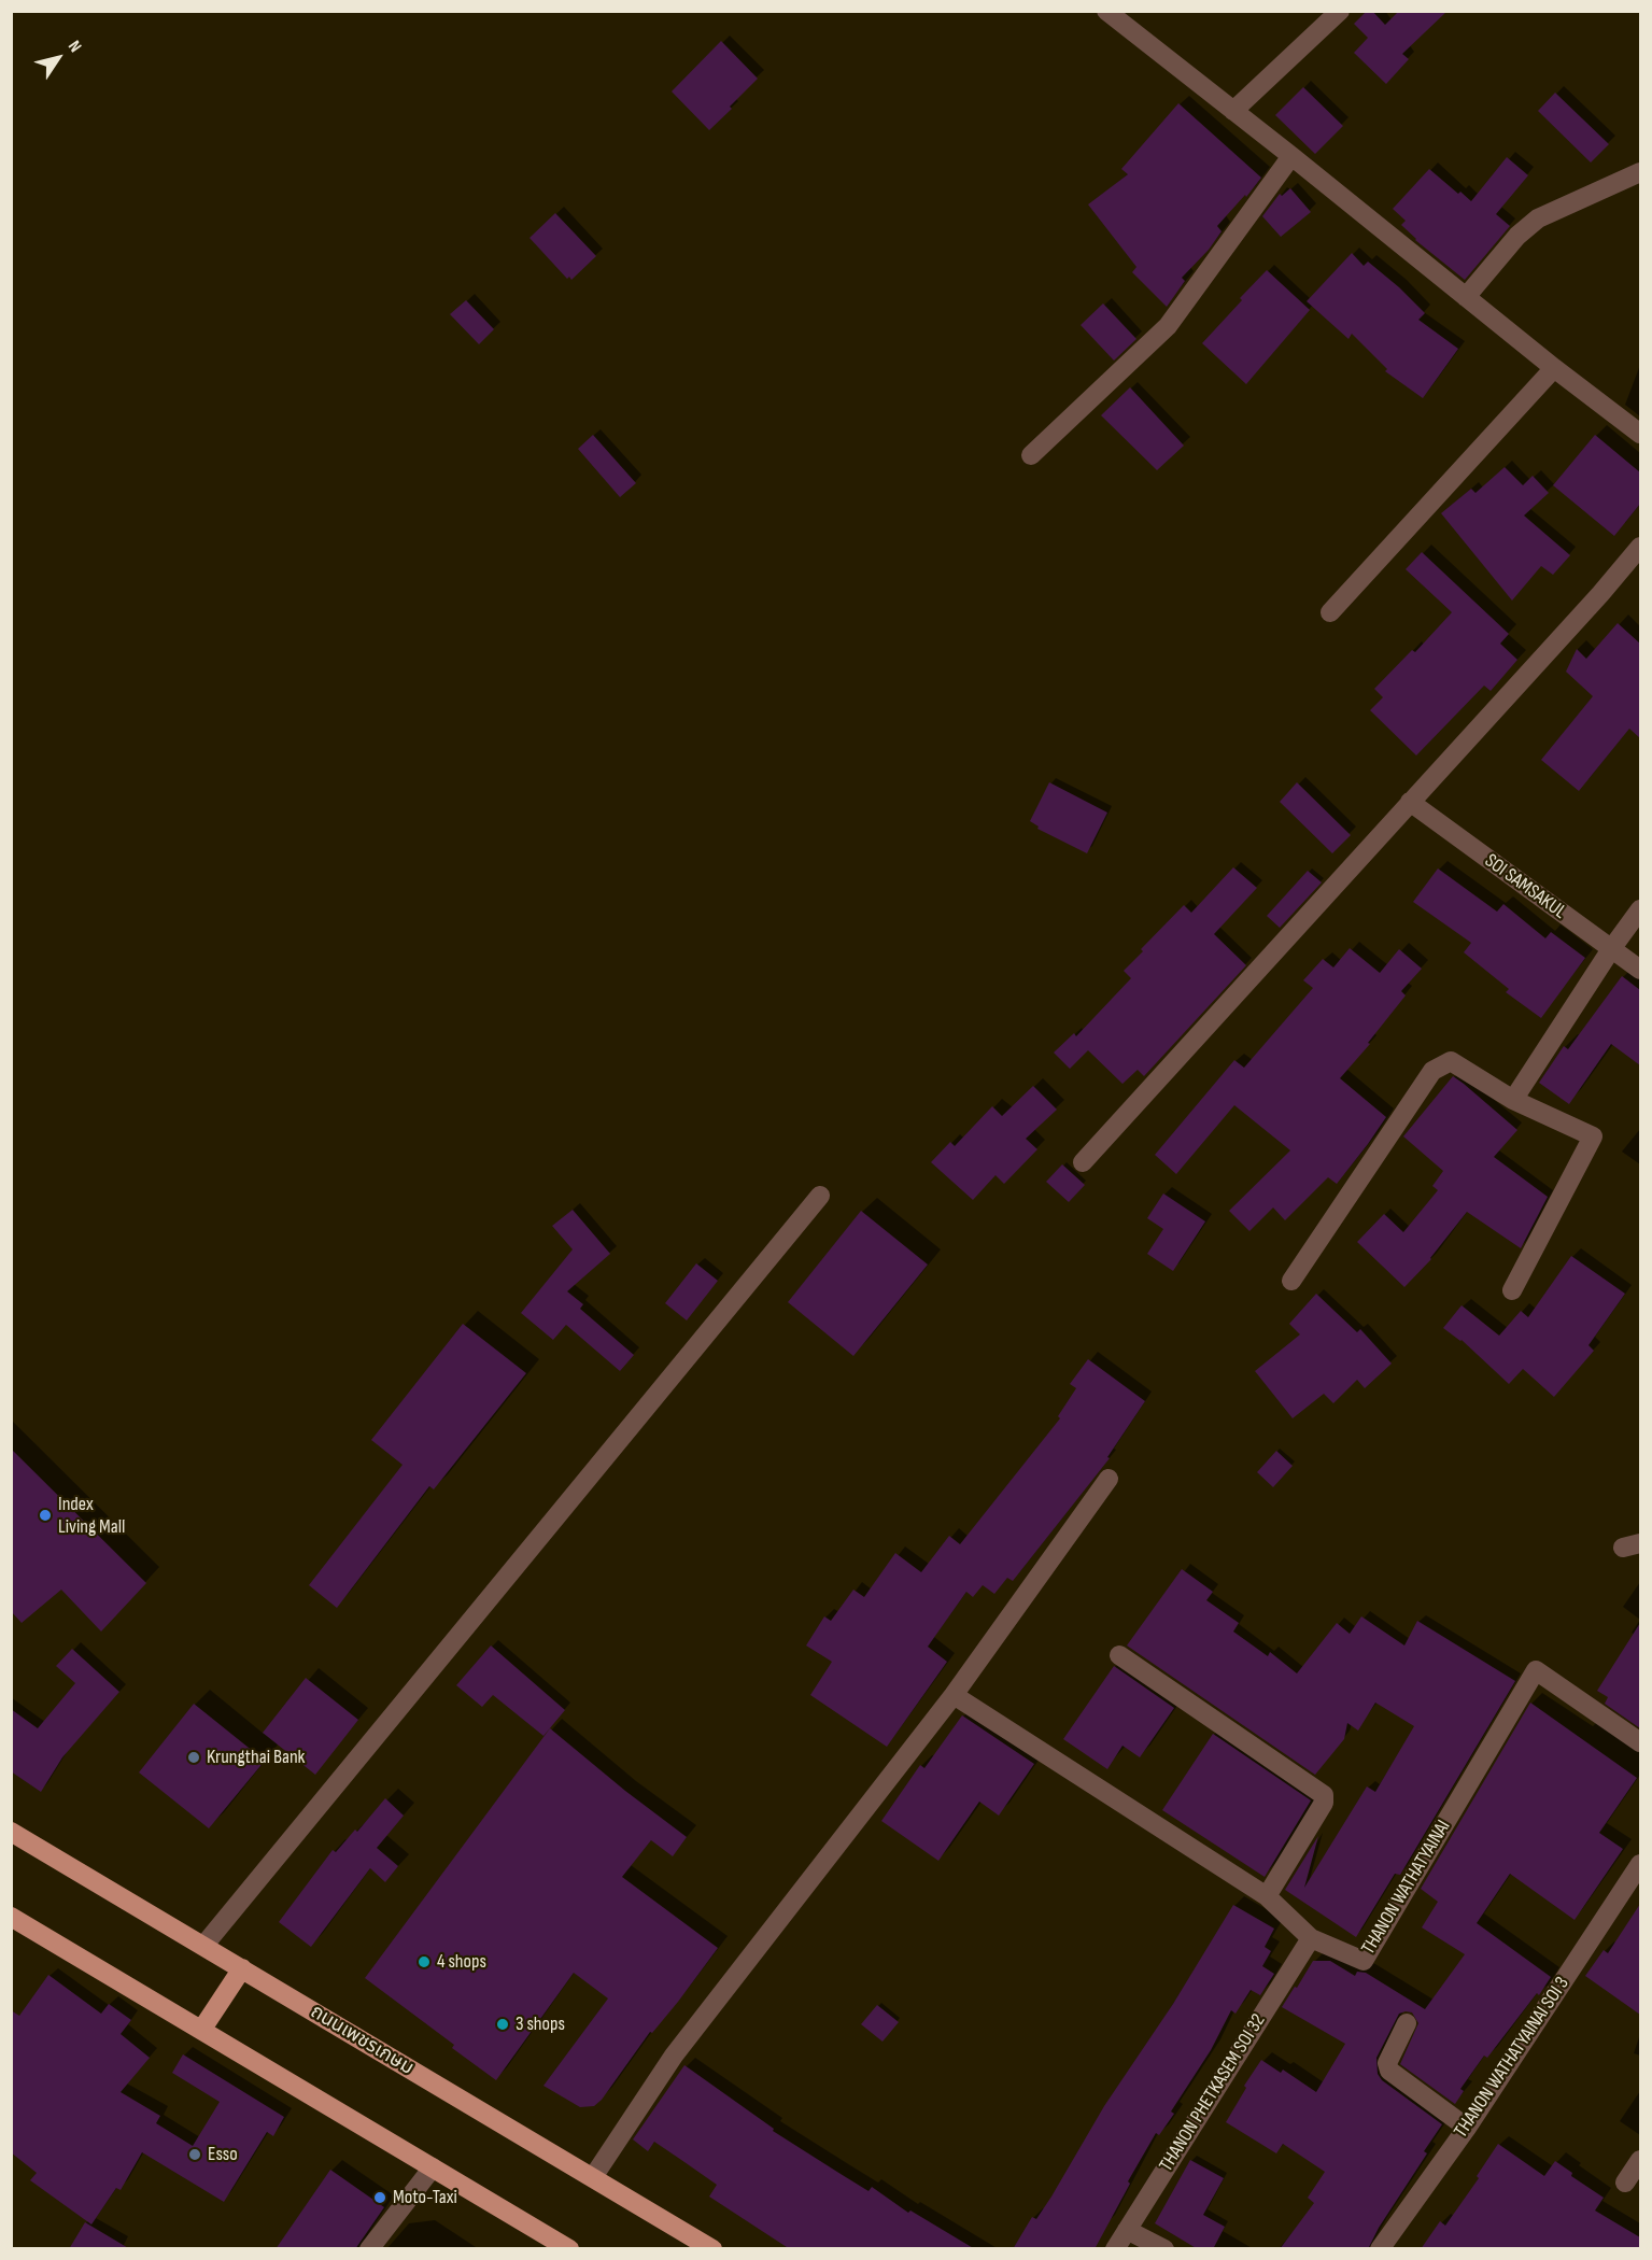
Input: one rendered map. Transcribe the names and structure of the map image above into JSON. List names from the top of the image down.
{
  "streets": {
    "main road": ["ถนนเพชรเกษม"],
    "street": [
      "SOI SAMSAKUL",
      "THANON WATHATYAINAI",
      "THANON WATHATYAINAI SOI 3",
      "THANON PHETKASEM SOI 32"
    ]
  },
  "crossings": [
    ["THANON WATHATYAINAI", "THANON PHETKASEM SOI 32"]
  ],
  "places": [
    "Index Living Mall",
    "Krungthai Bank",
    "4 shops",
    "3 shops",
    "Esso",
    "Moto-Taxi"
  ],
  "north": "top right"
}
